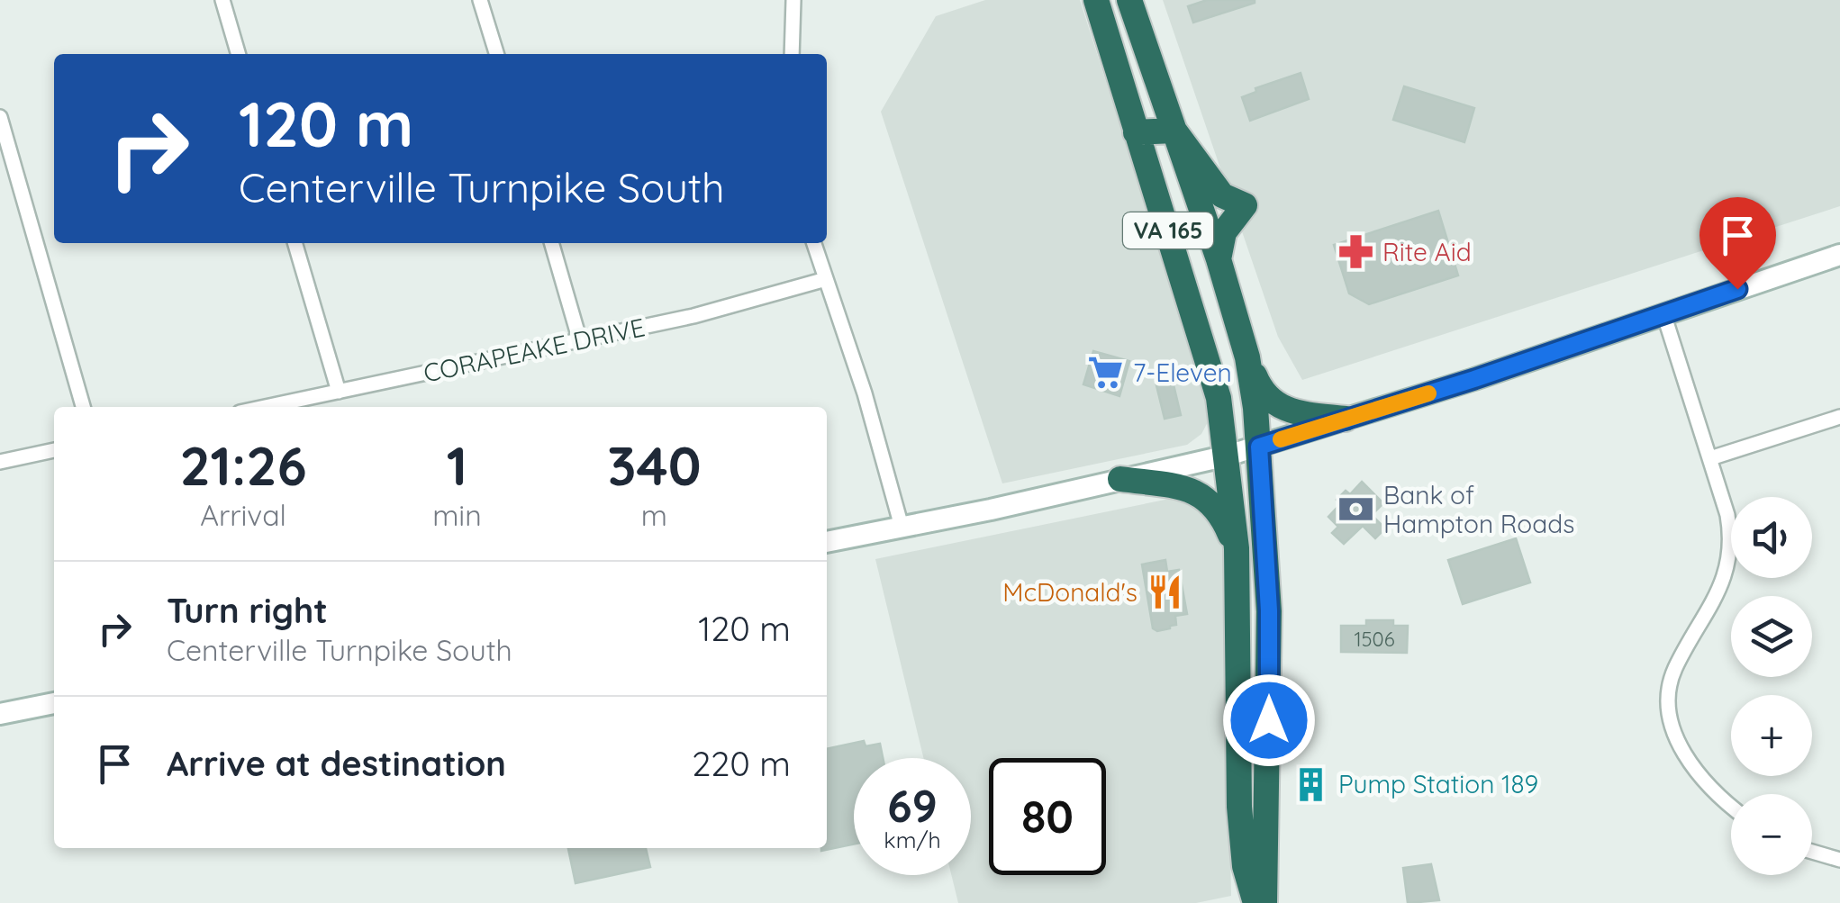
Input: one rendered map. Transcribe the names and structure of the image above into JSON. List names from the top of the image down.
{
  "streets": {
    "highway": ["VA 165"],
    "street": ["CORAPEAKE DRIVE"]
  },
  "places": {
    "pharmacy": ["Rite Aid"],
    "supermarket": ["7-Eleven"],
    "bank": ["Bank of Hampton Roads"],
    "restaurant": ["McDonald's"],
    "building": ["Pump Station 189"]
  },
  "house_numbers": ["1506"],
  "page": {
    "turn": ["120 m", "Centerville Turnpike South"],
    "eta": [
      "21:26",
      "Arrival",
      "1",
      "min",
      "340",
      "m"
    ],
    "map_buttons": ["+", "−"],
    "list": [
      {
        "name": "Turn right",
        "note": "Centerville Turnpike South",
        "value": "120 m"
      },
      {
        "name": "Arrive at destination",
        "value": "220 m"
      }
    ],
    "speed": "69 km/h",
    "limit": "80"
  }
}
